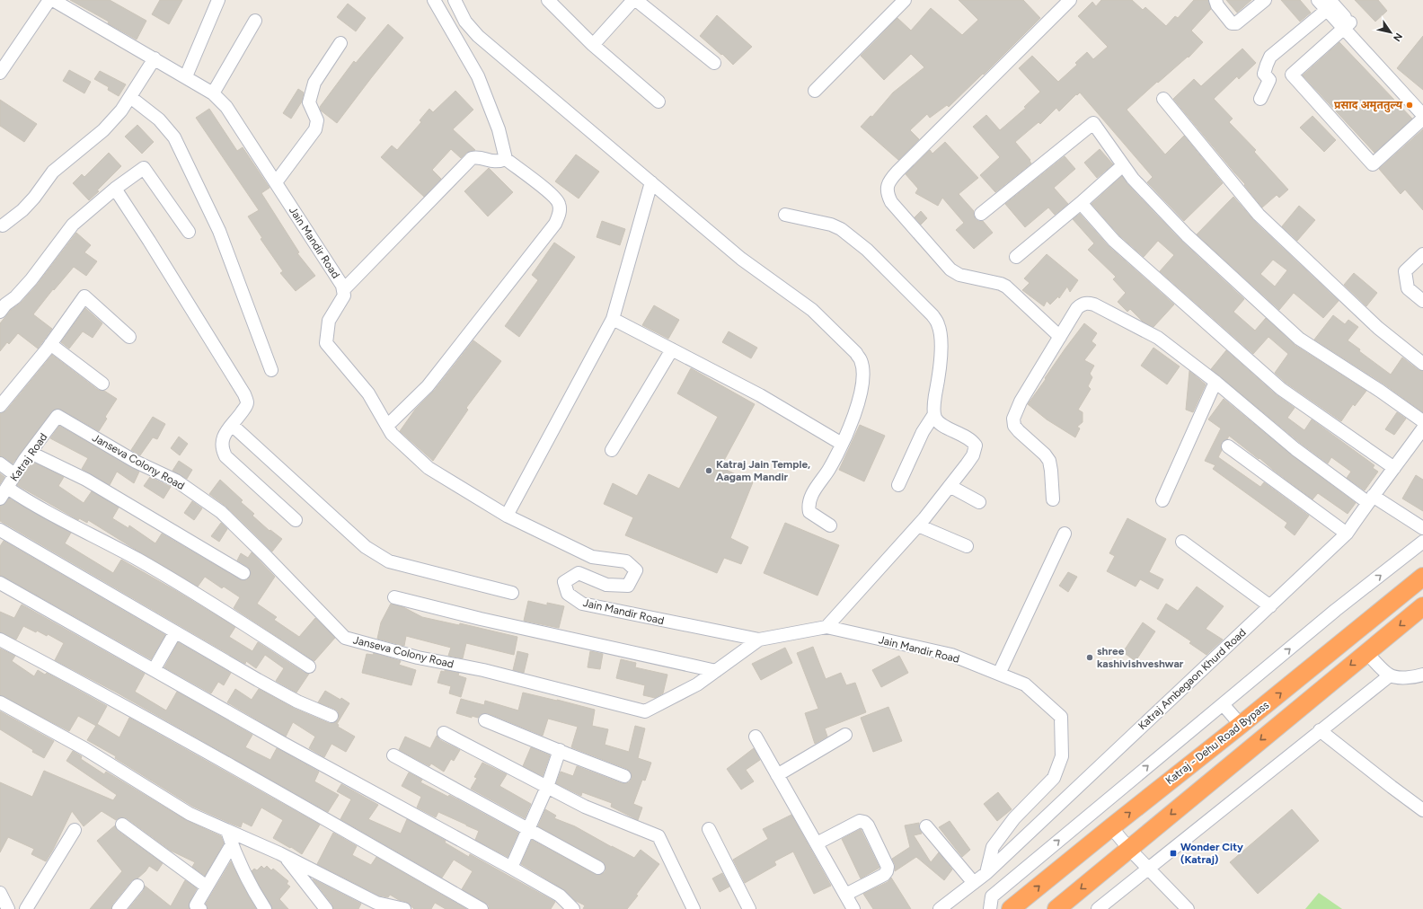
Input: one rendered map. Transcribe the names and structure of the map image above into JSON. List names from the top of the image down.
{
  "streets": {
    "highway": ["Katraj - Dehu Road Bypass"],
    "street": [
      "Jain Mandir Road",
      "Katraj Road",
      "Janseva Colony Road",
      "Katraj Ambegaon Khurd Road"
    ]
  },
  "crossings": [
    ["Jain Mandir Road", "Janseva Colony Road"],
    ["Jain Mandir Road", "Katraj Ambegaon Khurd Road"],
    ["Katraj Road", "Janseva Colony Road"]
  ],
  "places": {
    "other": ["प्रसाद अमृततुल्य", "Katraj Jain Temple, Aagam Mandir", "shree kashivishveshwar"],
    "transit": ["Wonder City (Katraj)"]
  },
  "north": "bottom right"
}
